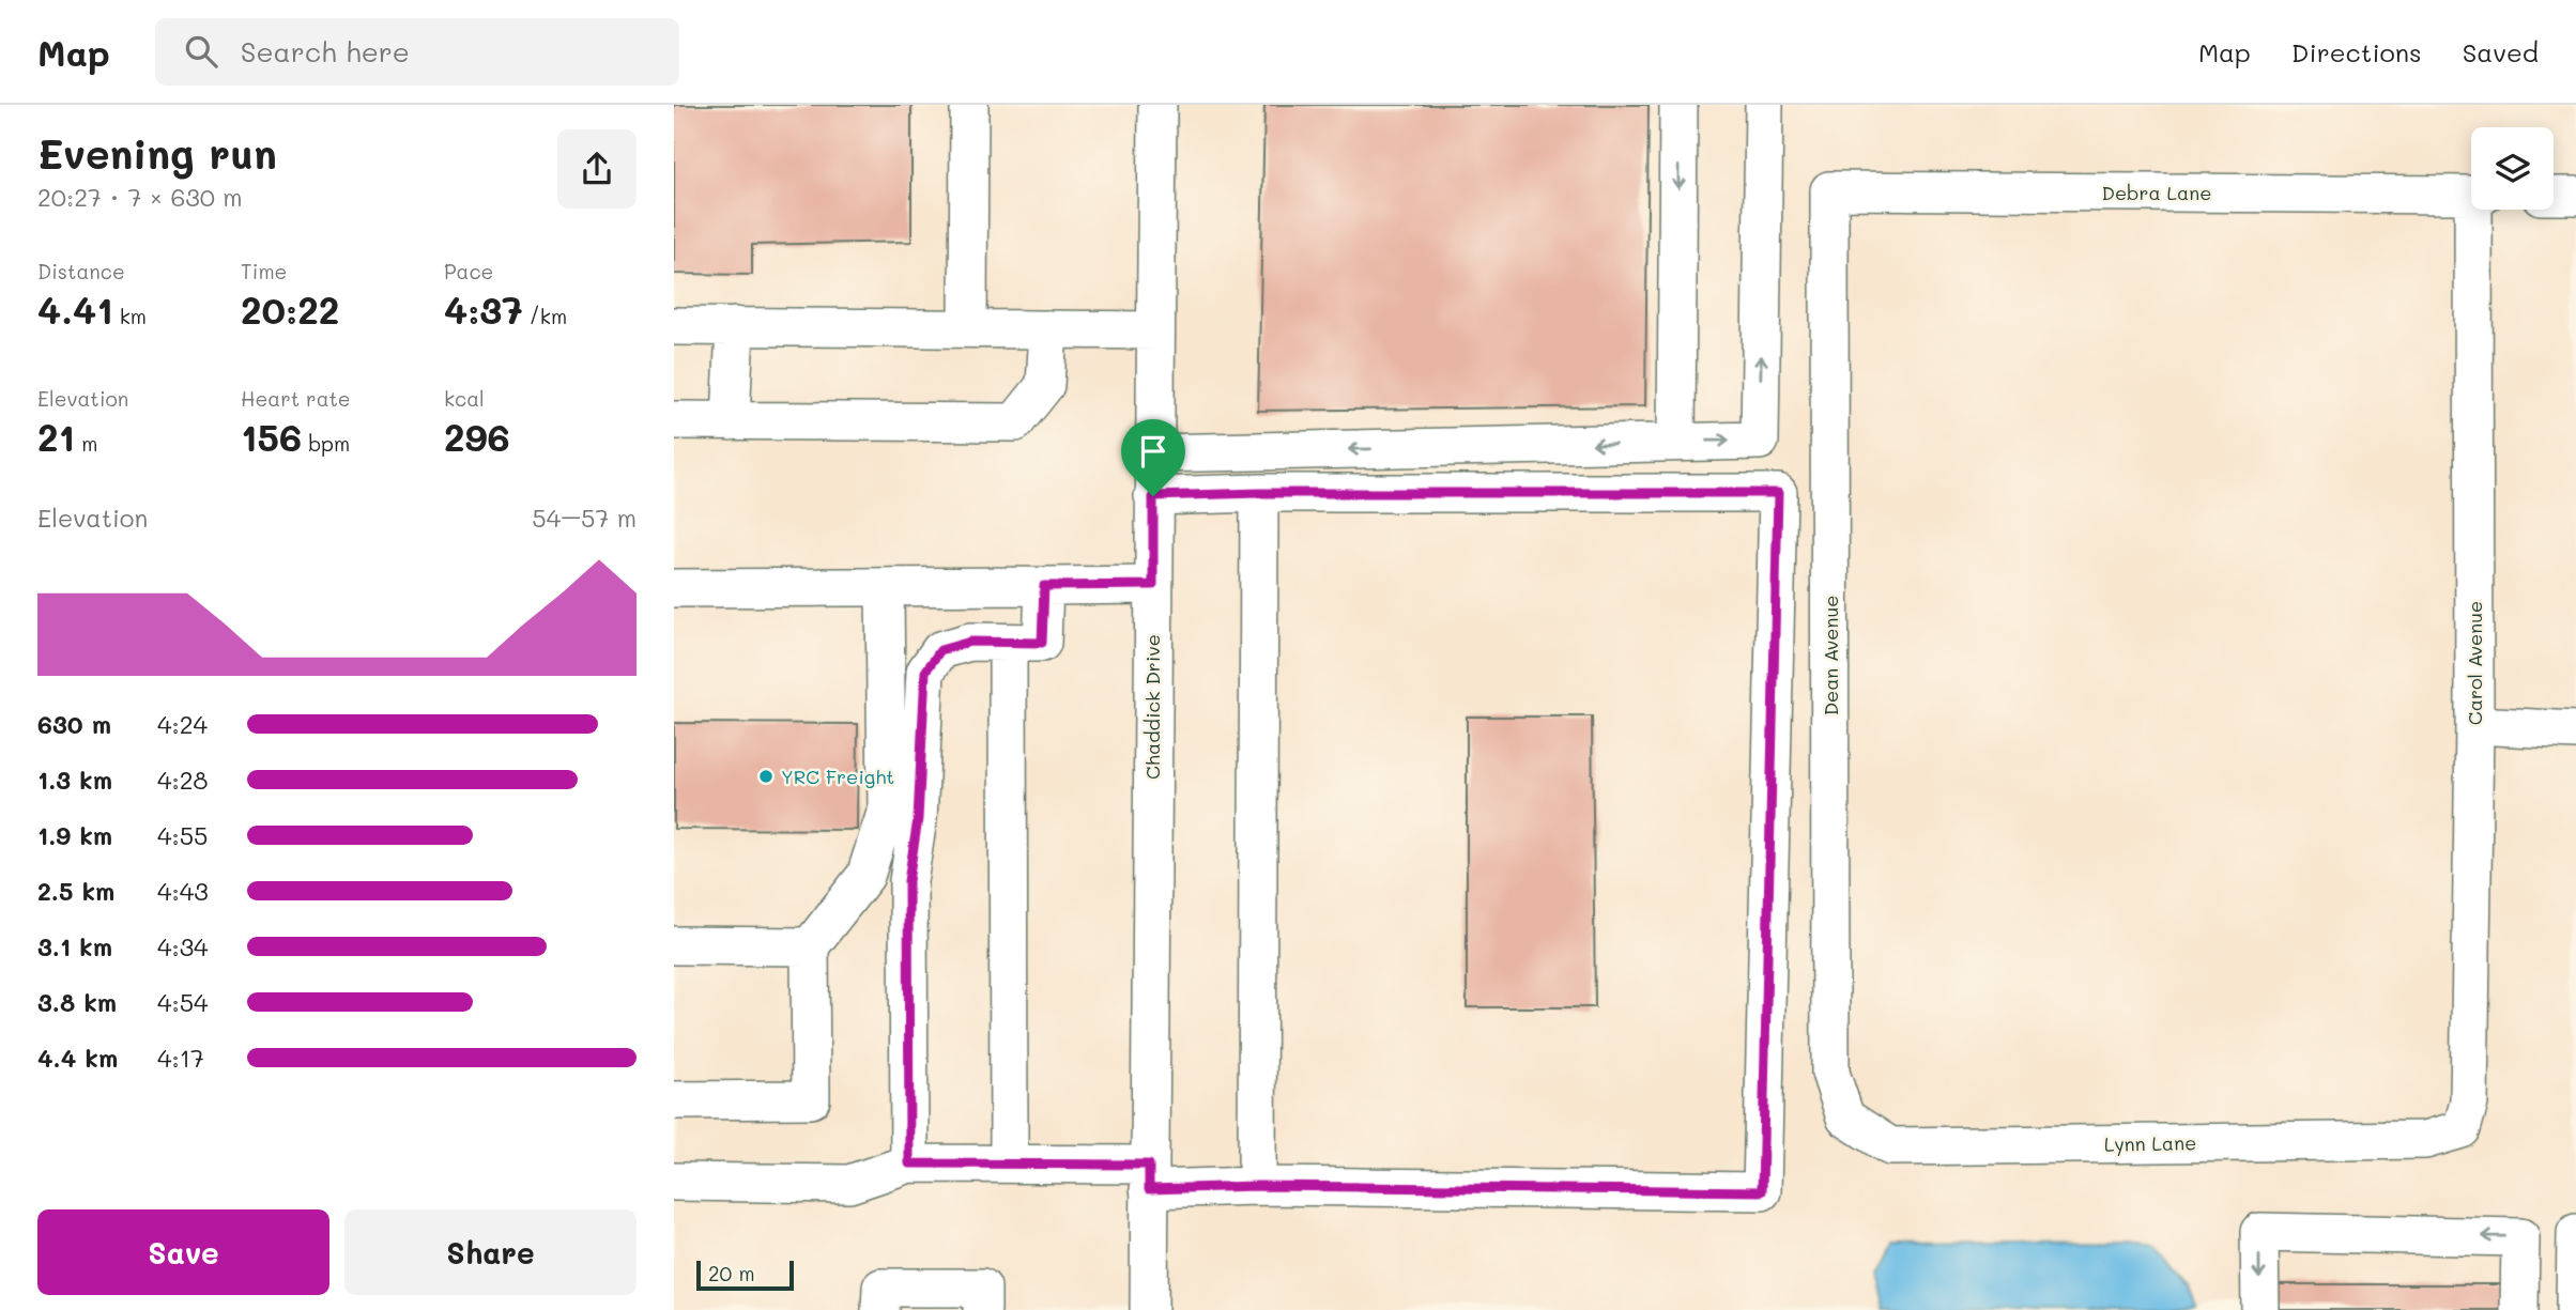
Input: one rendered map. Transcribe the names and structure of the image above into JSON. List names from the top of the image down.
{
  "streets": {
    "street": [
      "Debra Lane",
      "Dean Avenue",
      "Carol Avenue",
      "Chaddick Drive",
      "Lynn Lane"
    ]
  },
  "crossings": [
    ["Debra Lane", "Dean Avenue"],
    ["Dean Avenue", "Lynn Lane"],
    ["Carol Avenue", "Lynn Lane"]
  ],
  "places": ["YRC Freight"],
  "scale_bar": "20 m",
  "page": {
    "header": "Map",
    "search": "Search here",
    "nav": ["Map", "Directions", "Saved"],
    "heading": ["Evening run", "20:27 · 7 × 630 m"],
    "stats": [
      ["Distance", "4.41 km"],
      ["Time", "20:22"],
      ["Pace", "4:37 /km"],
      ["Elevation", "21 m"],
      ["Heart rate", "156 bpm"],
      ["kcal", "296"]
    ],
    "chart": ["Elevation", "54–57 m"],
    "list": [
      {
        "name": "630 m",
        "note": "4:24"
      },
      {
        "name": "1.3 km",
        "note": "4:28"
      },
      {
        "name": "1.9 km",
        "note": "4:55"
      },
      {
        "name": "2.5 km",
        "note": "4:43"
      },
      {
        "name": "3.1 km",
        "note": "4:34"
      },
      {
        "name": "3.8 km",
        "note": "4:54"
      },
      {
        "name": "4.4 km",
        "note": "4:17"
      }
    ],
    "buttons": ["Save", "Share"],
    "scale": "20 m"
  }
}
